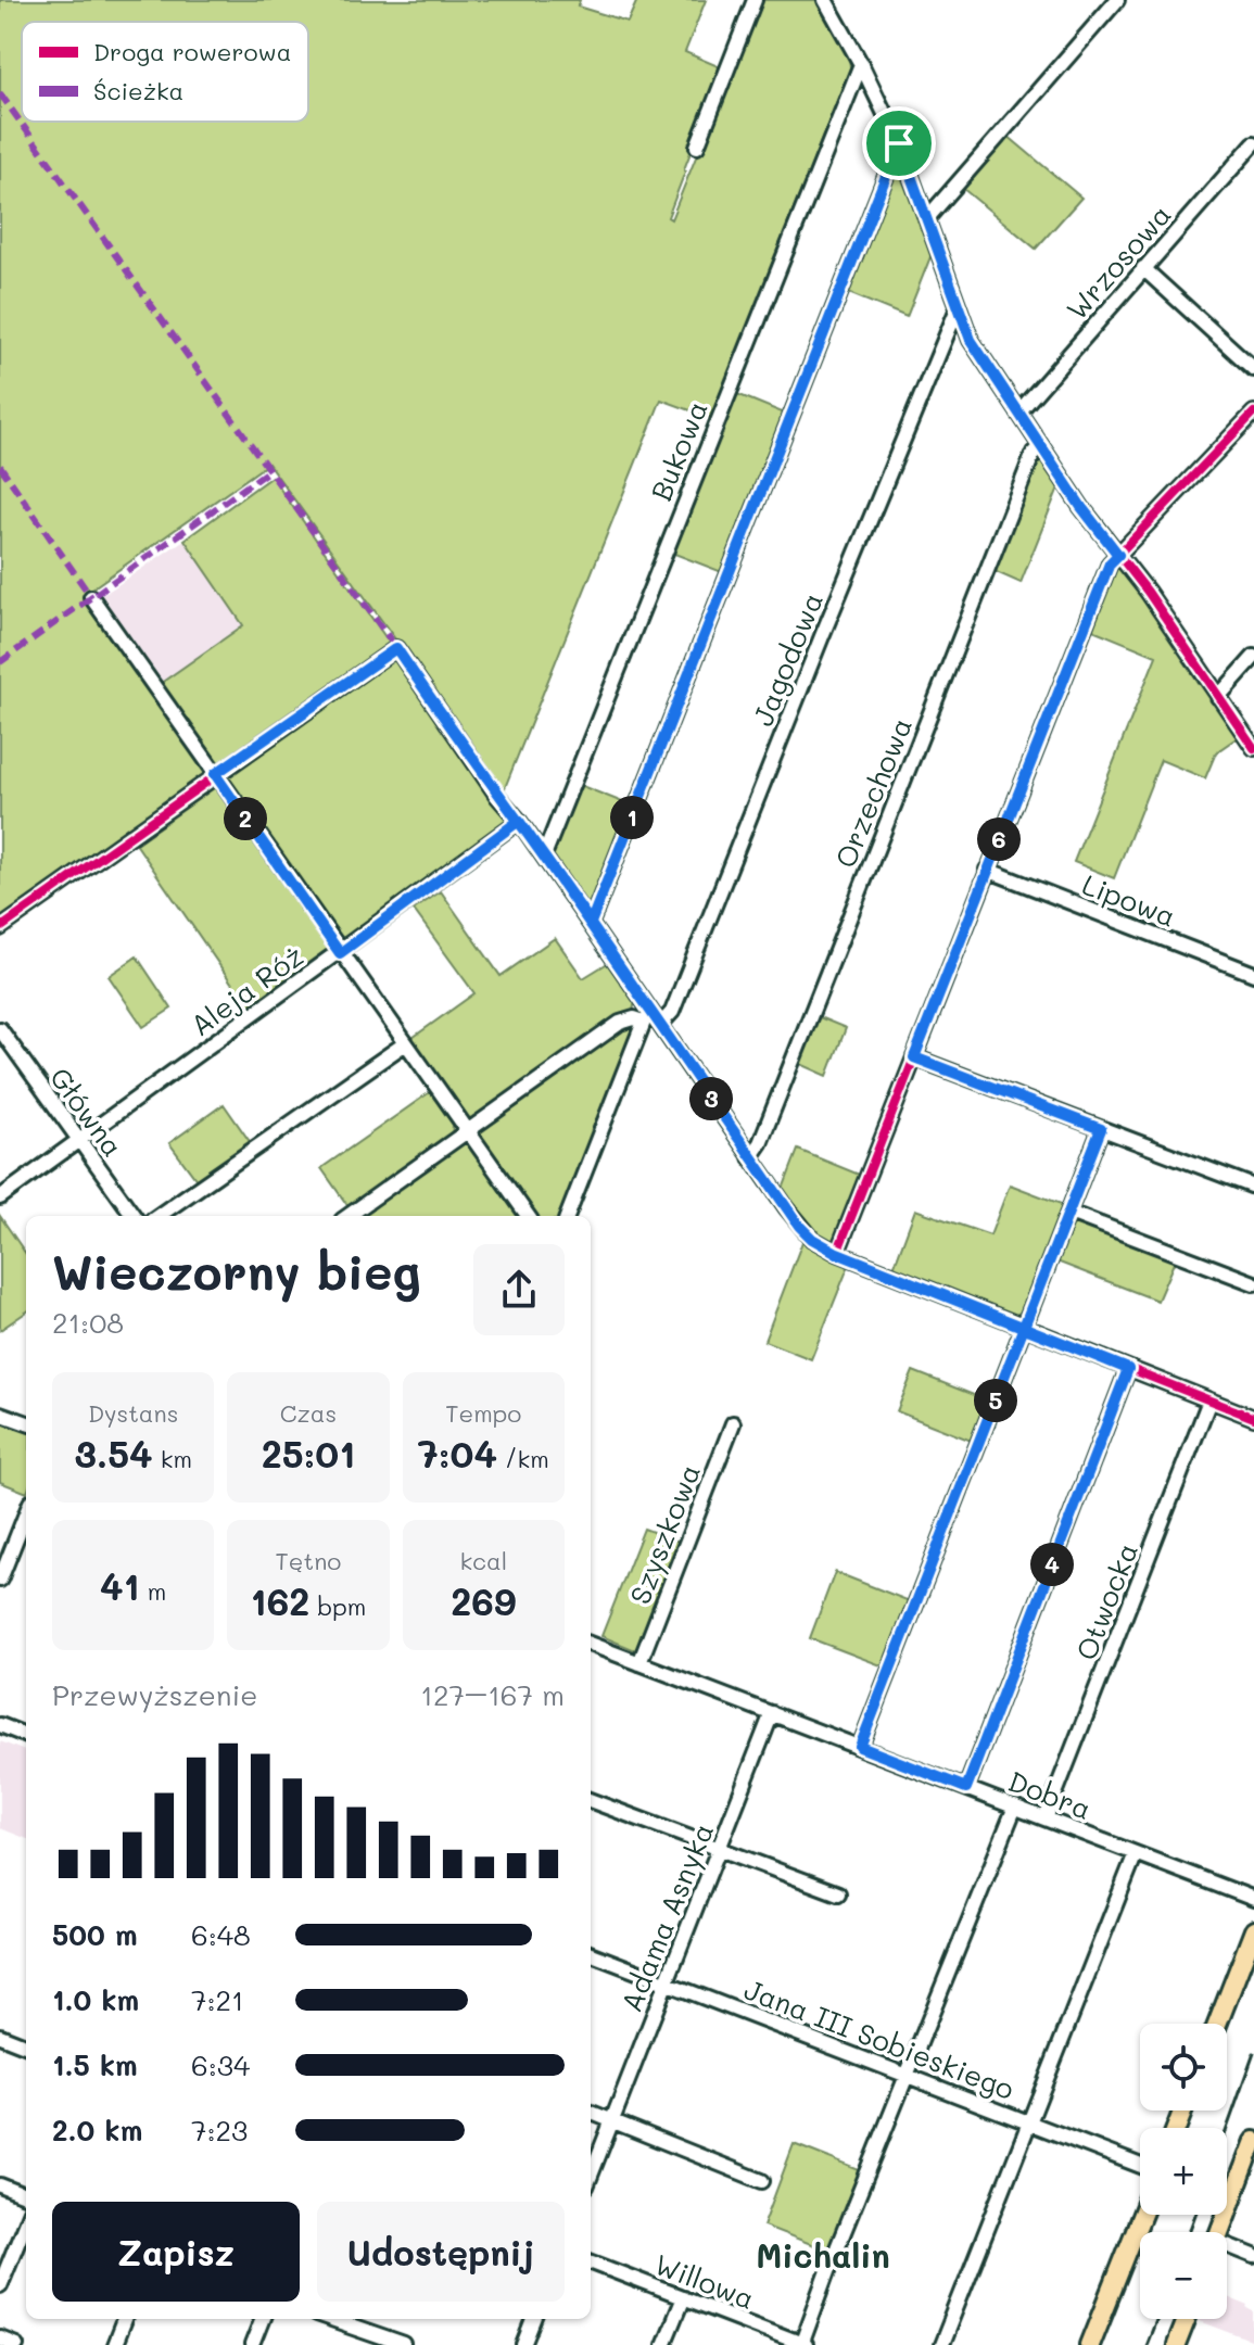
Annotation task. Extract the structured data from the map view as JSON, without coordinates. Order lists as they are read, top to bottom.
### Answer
{
  "streets": {
    "street": [
      "Wrzosowa",
      "Bukowa",
      "Jagodowa",
      "Orzechowa",
      "Lipowa",
      "Aleja Róż",
      "Główna",
      "Szyszkowa",
      "Otwocka",
      "Dobra",
      "Adama Asnyka",
      "Jana III Sobieskiego",
      "Willowa"
    ]
  },
  "crossings": [
    ["Aleja Róż", "Główna"],
    ["Szyszkowa", "Dobra"],
    ["Otwocka", "Dobra"],
    ["Dobra", "Adama Asnyka"],
    ["Adama Asnyka", "Jana III Sobieskiego"]
  ],
  "districts": ["Michalin"],
  "legend": ["Droga rowerowa", "Ścieżka"],
  "page": {
    "pins": [
      "1",
      "2",
      "6",
      "3",
      "5",
      "4"
    ],
    "heading": ["Wieczorny bieg", "21:08"],
    "stats": [
      ["Dystans", "3.54 km"],
      ["Czas", "25:01"],
      ["Tempo", "7:04 /km"],
      ["41 m"],
      ["Tętno", "162 bpm"],
      ["kcal", "269"]
    ],
    "chart": ["Przewyższenie", "127–167 m"],
    "list": [
      {
        "name": "500 m",
        "note": "6:48"
      },
      {
        "name": "1.0 km",
        "note": "7:21"
      },
      {
        "name": "1.5 km",
        "note": "6:34"
      },
      {
        "name": "2.0 km",
        "note": "7:23"
      }
    ],
    "map_buttons": ["+", "−"],
    "buttons": ["Zapisz", "Udostępnij"]
  }
}
